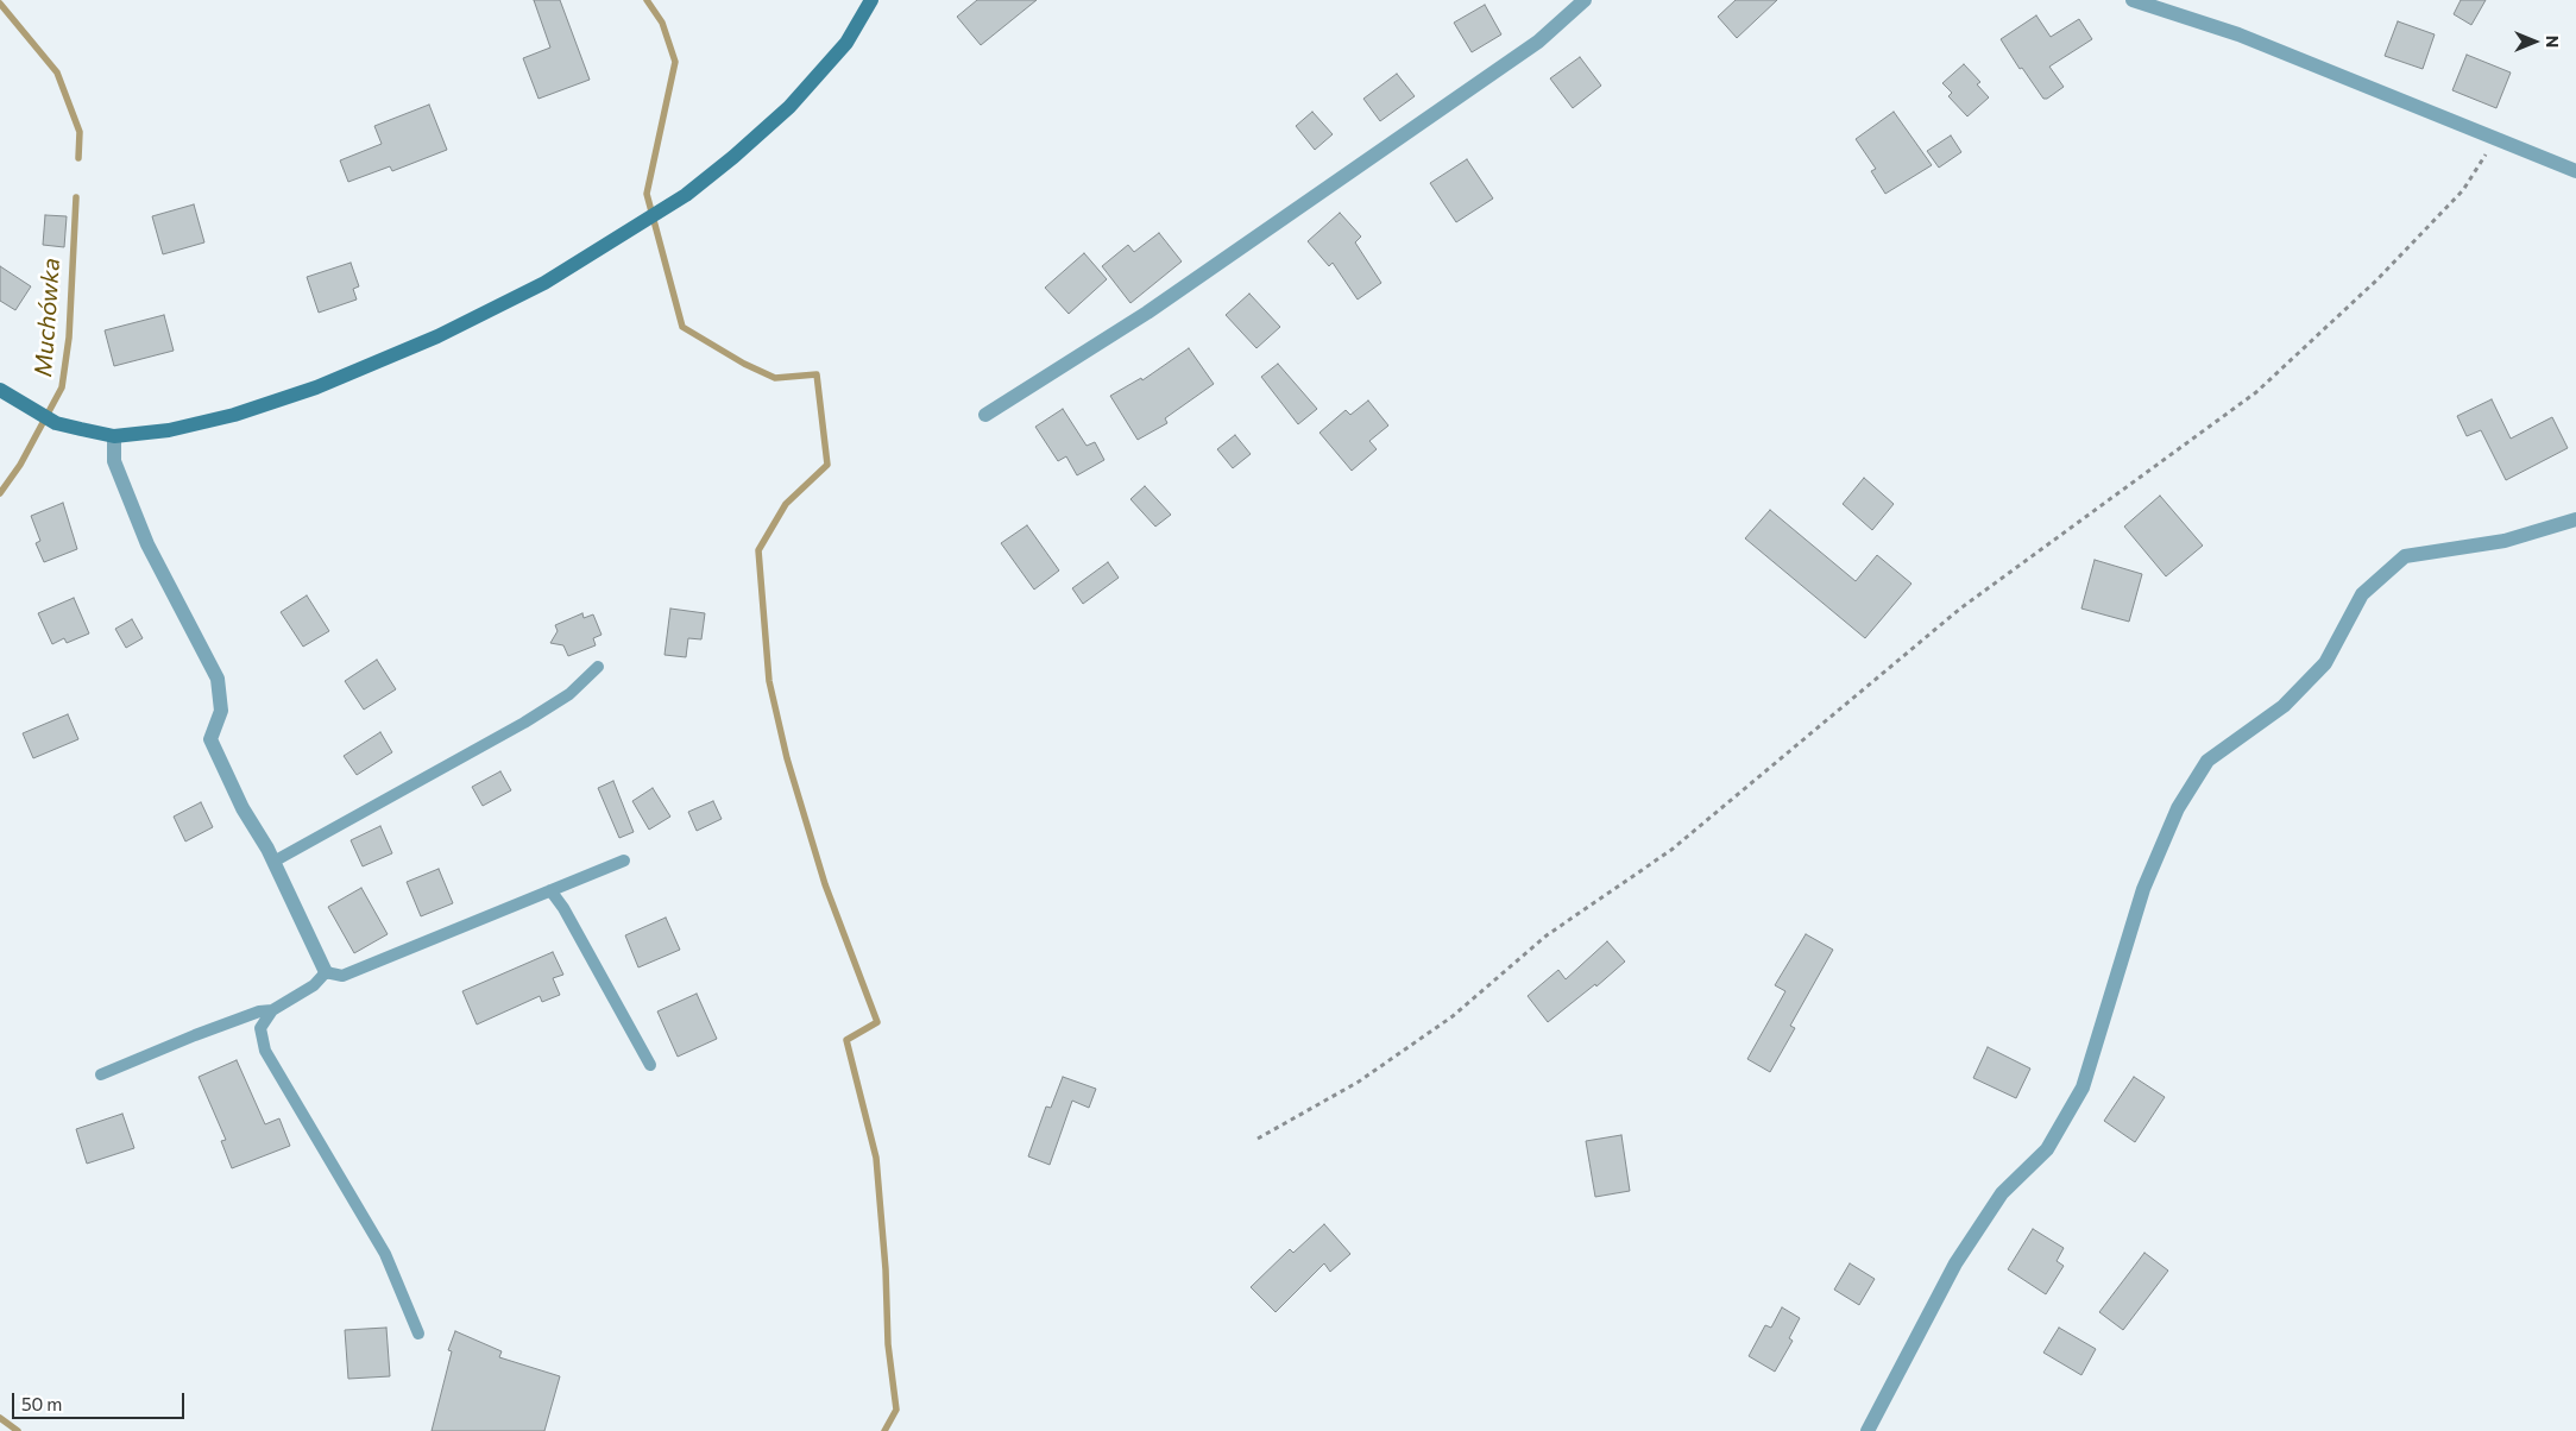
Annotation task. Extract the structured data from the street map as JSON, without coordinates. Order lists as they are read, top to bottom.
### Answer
{
  "water": ["Muchówka"],
  "scale_bar": "50 m",
  "north": "right"
}
